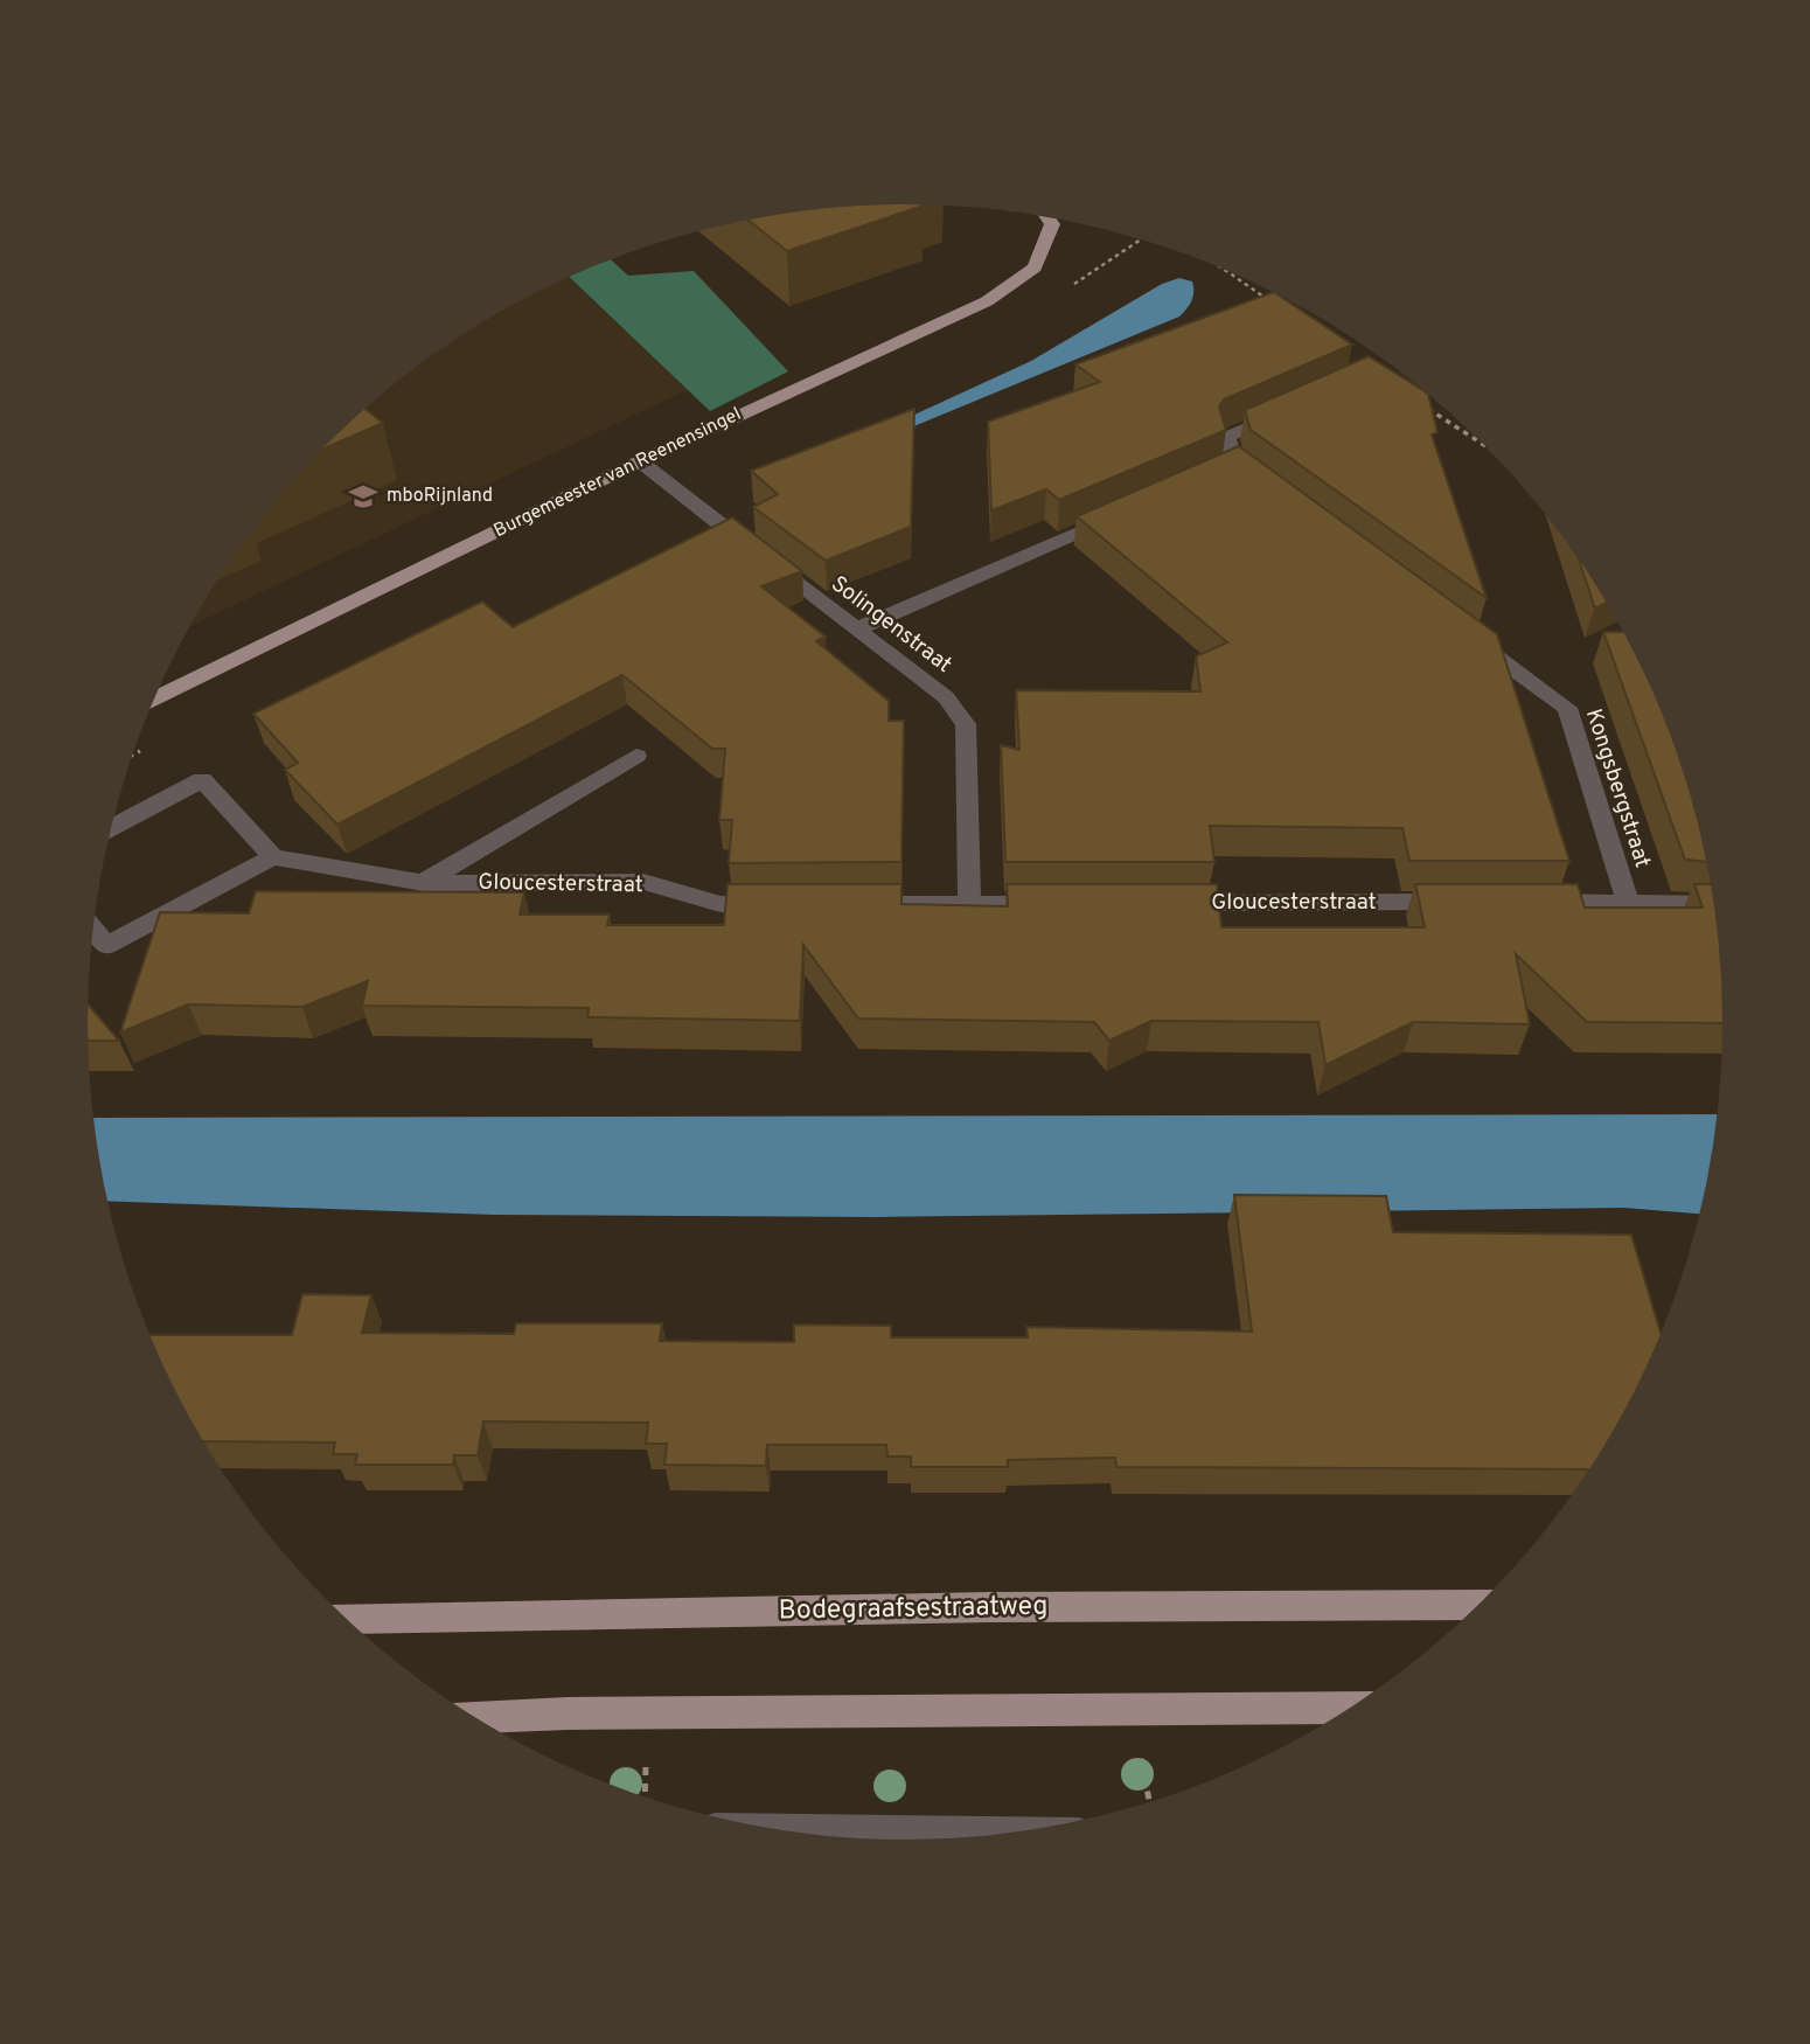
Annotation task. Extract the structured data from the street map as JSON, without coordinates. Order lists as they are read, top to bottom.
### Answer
{
  "streets": {
    "main road": ["Burgemeester van Reenensingel", "Bodegraafsestraatweg"],
    "street": ["Solingenstraat", "Kongsbergstraat", "Gloucesterstraat"]
  },
  "crossings": [
    ["Burgemeester van Reenensingel", "Solingenstraat"]
  ],
  "places": {
    "school or university": ["mboRijnland"]
  }
}
